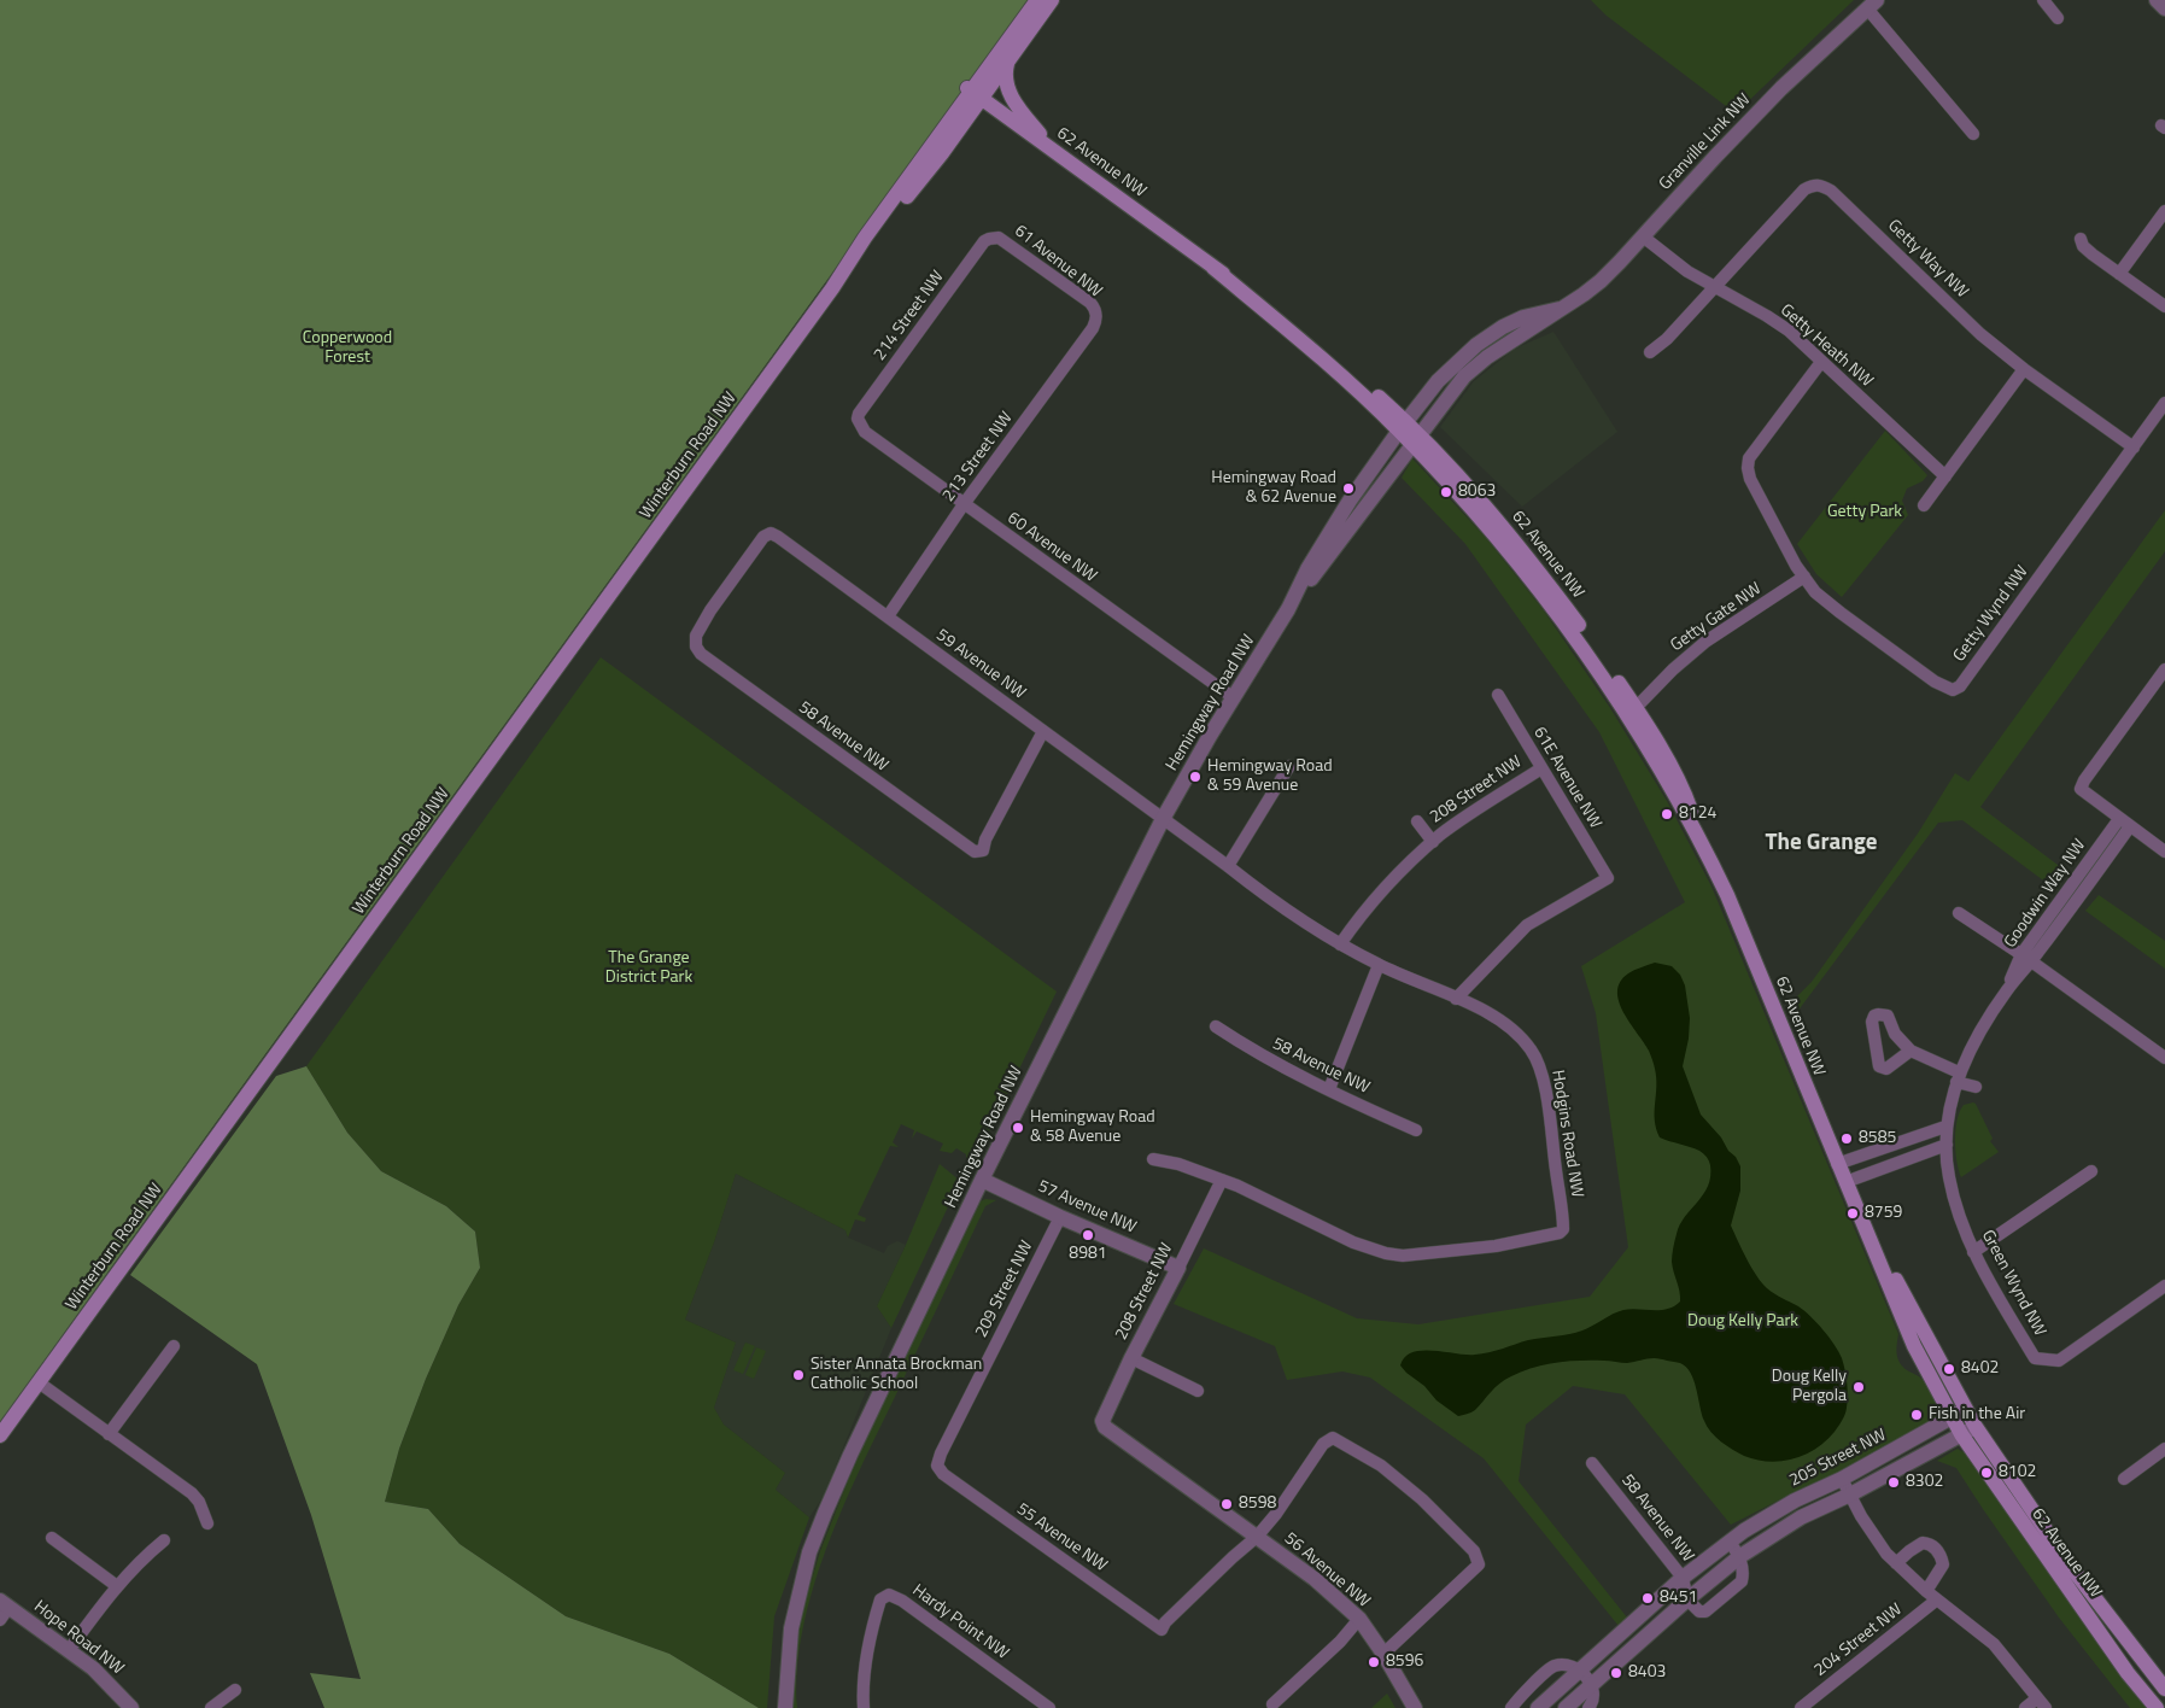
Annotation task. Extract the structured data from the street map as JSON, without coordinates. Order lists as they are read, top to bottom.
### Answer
{
  "streets": {
    "main road": ["62 Avenue NW", "Winterburn Road NW"],
    "street": [
      "Granville Link NW",
      "Getty Way NW",
      "61 Avenue NW",
      "214 Street NW",
      "Getty Heath NW",
      "213 Street NW",
      "60 Avenue NW",
      "Getty Wynd NW",
      "Getty Gate NW",
      "59 Avenue NW",
      "Hemingway Road NW",
      "58 Avenue NW",
      "61E Avenue NW",
      "208 Street NW",
      "Goodwin Way NW",
      "Hodgins Road NW",
      "57 Avenue NW",
      "Green Wynd NW",
      "209 Street NW",
      "205 Street NW",
      "55 Avenue NW",
      "56 Avenue NW",
      "Hardy Point NW",
      "Hope Road NW",
      "204 Street NW"
    ]
  },
  "crossings": [
    ["Granville Link NW", "62 Avenue NW"],
    ["Granville Link NW", "Getty Heath NW"],
    ["Granville Link NW", "Hemingway Road NW"],
    ["62 Avenue NW", "Winterburn Road NW"],
    ["62 Avenue NW", "Getty Gate NW"],
    ["62 Avenue NW", "Hemingway Road NW"],
    ["62 Avenue NW", "205 Street NW"],
    ["Getty Way NW", "Getty Heath NW"],
    ["Getty Way NW", "Getty Wynd NW"],
    ["61 Avenue NW", "214 Street NW"],
    ["61 Avenue NW", "213 Street NW"],
    ["214 Street NW", "60 Avenue NW"],
    ["213 Street NW", "60 Avenue NW"],
    ["213 Street NW", "59 Avenue NW"],
    ["60 Avenue NW", "Hemingway Road NW"],
    ["Getty Wynd NW", "Getty Gate NW"],
    ["59 Avenue NW", "Hemingway Road NW"],
    ["59 Avenue NW", "58 Avenue NW"],
    ["59 Avenue NW", "Hodgins Road NW"],
    ["Hemingway Road NW", "Hodgins Road NW"],
    ["Hemingway Road NW", "57 Avenue NW"],
    ["58 Avenue NW", "205 Street NW"],
    ["61E Avenue NW", "208 Street NW"],
    ["61E Avenue NW", "Hodgins Road NW"],
    ["208 Street NW", "Hodgins Road NW"],
    ["208 Street NW", "57 Avenue NW"],
    ["208 Street NW", "56 Avenue NW"],
    ["Goodwin Way NW", "Green Wynd NW"],
    ["57 Avenue NW", "209 Street NW"],
    ["209 Street NW", "55 Avenue NW"],
    ["55 Avenue NW", "56 Avenue NW"]
  ],
  "districts": ["The Grange"],
  "parks": [
    "Copperwood Forest",
    "Getty Park",
    "The Grange District Park",
    "Doug Kelly Park"
  ],
  "places": [
    "Hemingway Road & 62 Avenue",
    "8063",
    "Hemingway Road & 59 Avenue",
    "8124",
    "Hemingway Road & 58 Avenue",
    "8585",
    "8759",
    "8981",
    "8402",
    "Sister Annata Brockman Catholic School",
    "Doug Kelly Pergola",
    "Fish in the Air",
    "8102",
    "8302",
    "8598",
    "8451",
    "8596",
    "8403"
  ]
}
